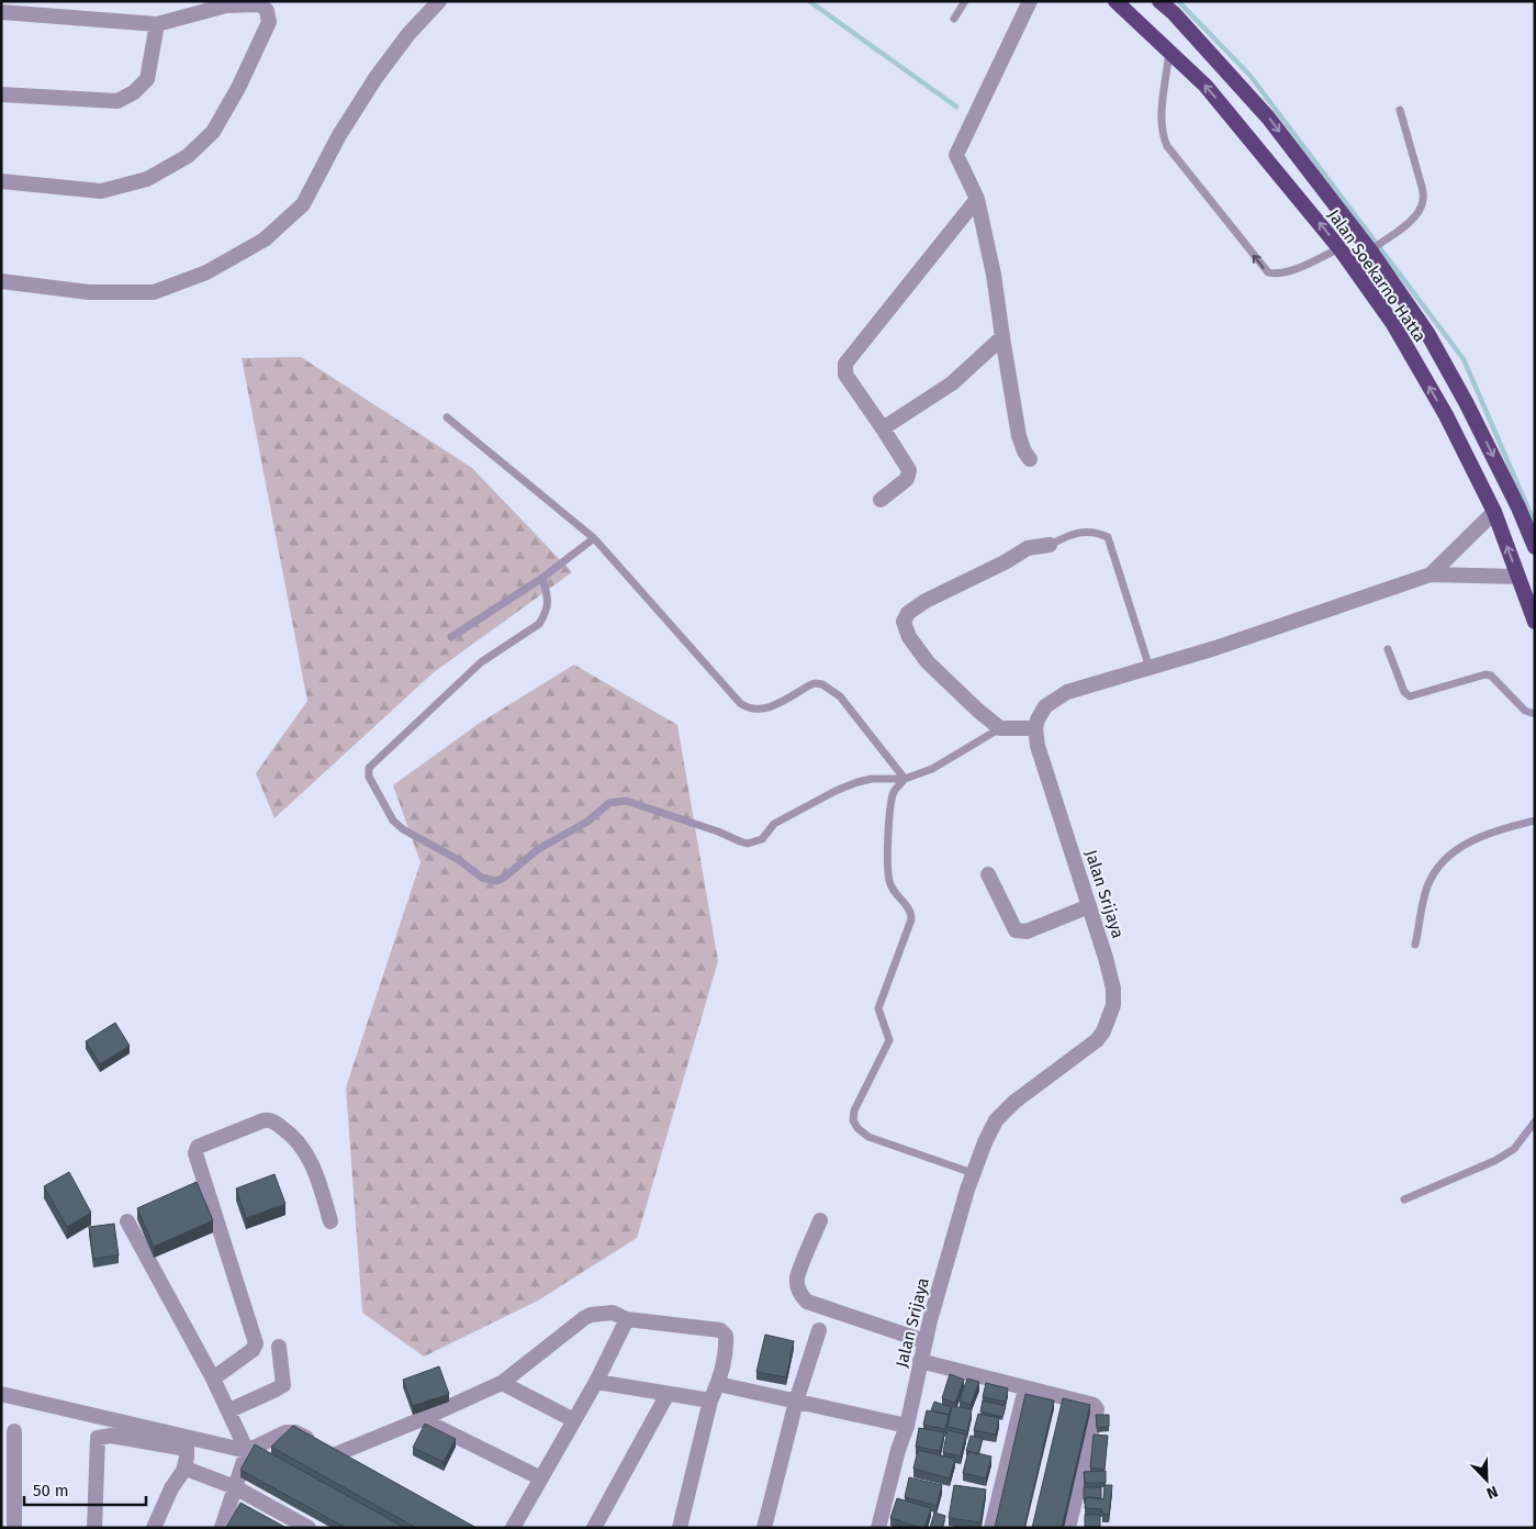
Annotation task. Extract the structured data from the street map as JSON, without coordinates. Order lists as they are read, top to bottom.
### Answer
{
  "streets": {
    "highway": ["Jalan Soekarno Hatta"],
    "street": ["Jalan Srijaya"]
  },
  "scale_bar": "50 m",
  "north": "bottom right"
}
